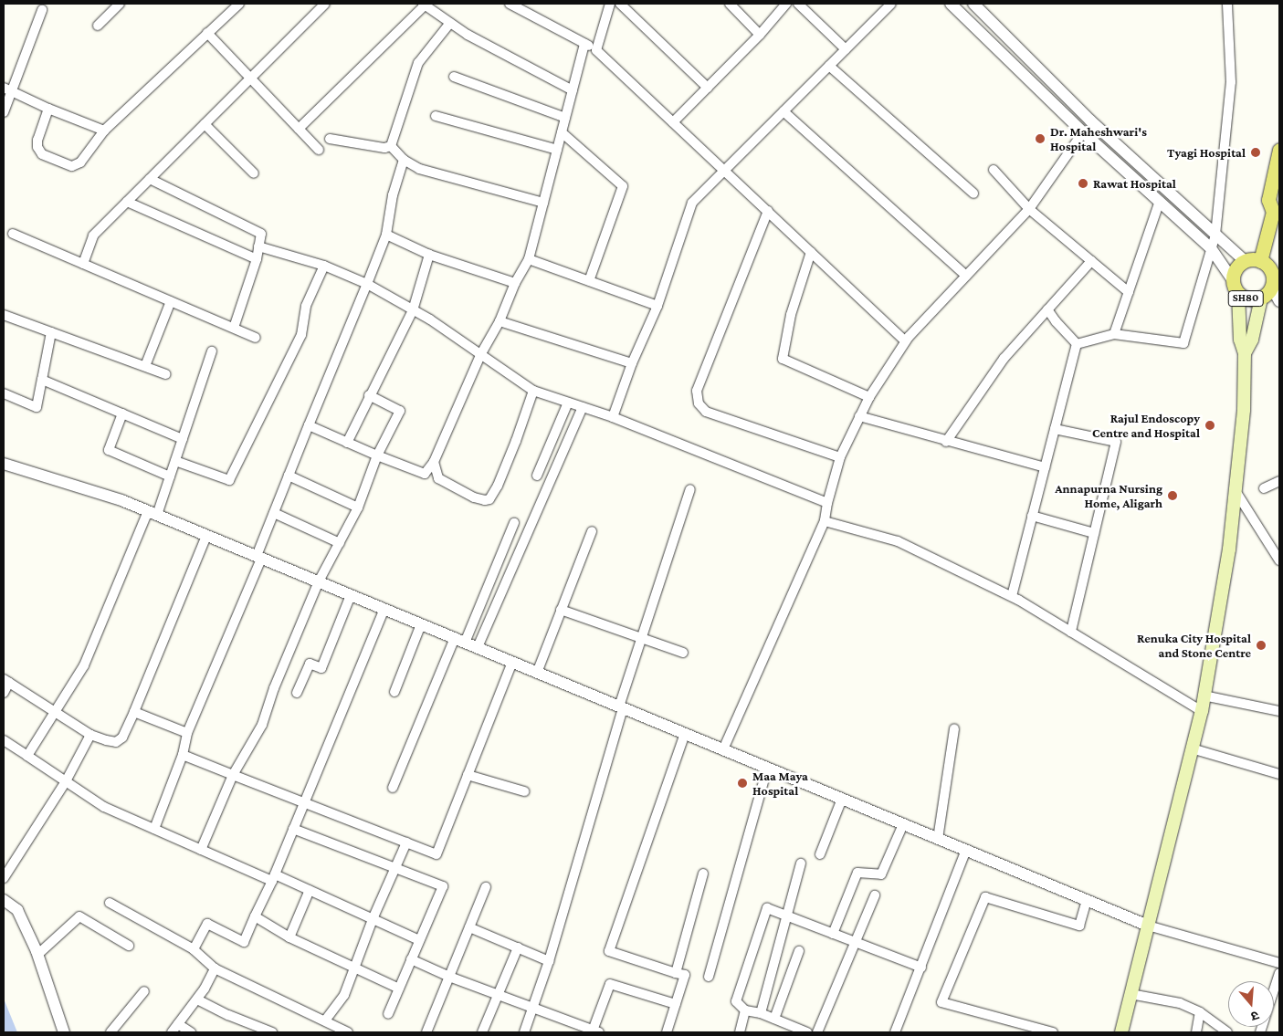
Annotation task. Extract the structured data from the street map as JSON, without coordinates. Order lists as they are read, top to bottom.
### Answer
{
  "streets": {
    "main road": ["SH80"]
  },
  "places": [
    "Dr. Maheshwari's Hospital",
    "Tyagi Hospital",
    "Rawat Hospital",
    "Rajul Endoscopy Centre and Hospital",
    "Annapurna Nursing Home, Aligarh",
    "Renuka City Hospital and Stone Centre",
    "Maa Maya Hospital"
  ],
  "north": "bottom"
}
